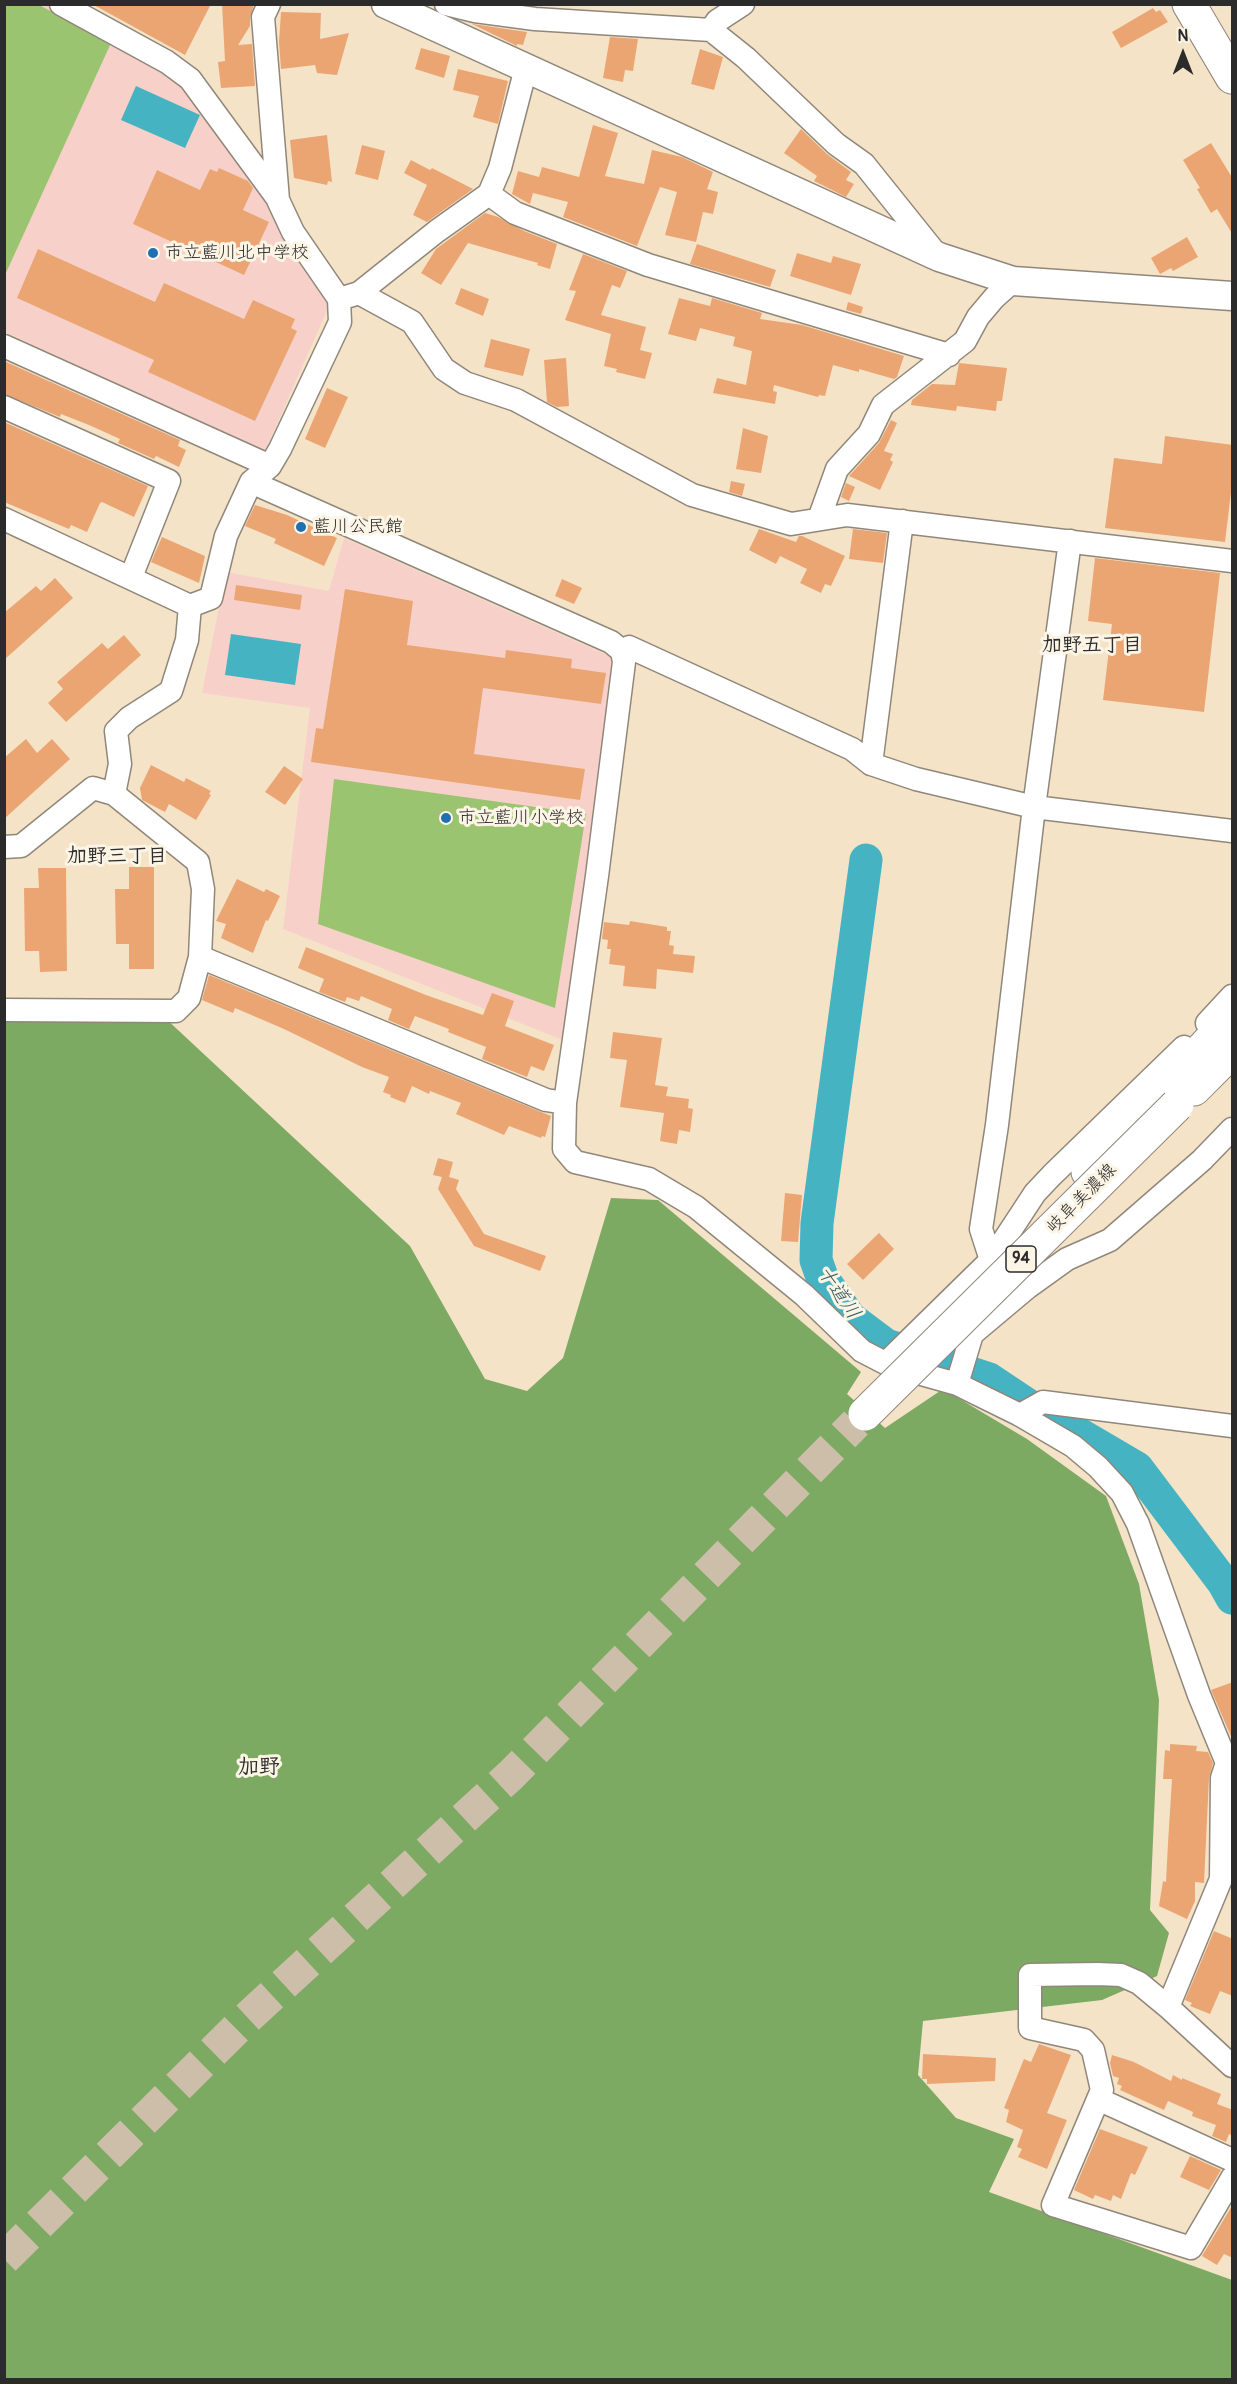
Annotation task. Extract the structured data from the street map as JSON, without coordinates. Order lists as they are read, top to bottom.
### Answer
{
  "streets": {
    "main road": ["岐阜美濃線", "94"]
  },
  "crossings": [
    ["岐阜美濃線", "94"]
  ],
  "districts": ["加野五丁目", "加野三丁目", "加野"],
  "water": ["十道川"],
  "places": ["市立藍川北中学校", "藍川公民館", "市立藍川小学校"],
  "north": "top"
}
